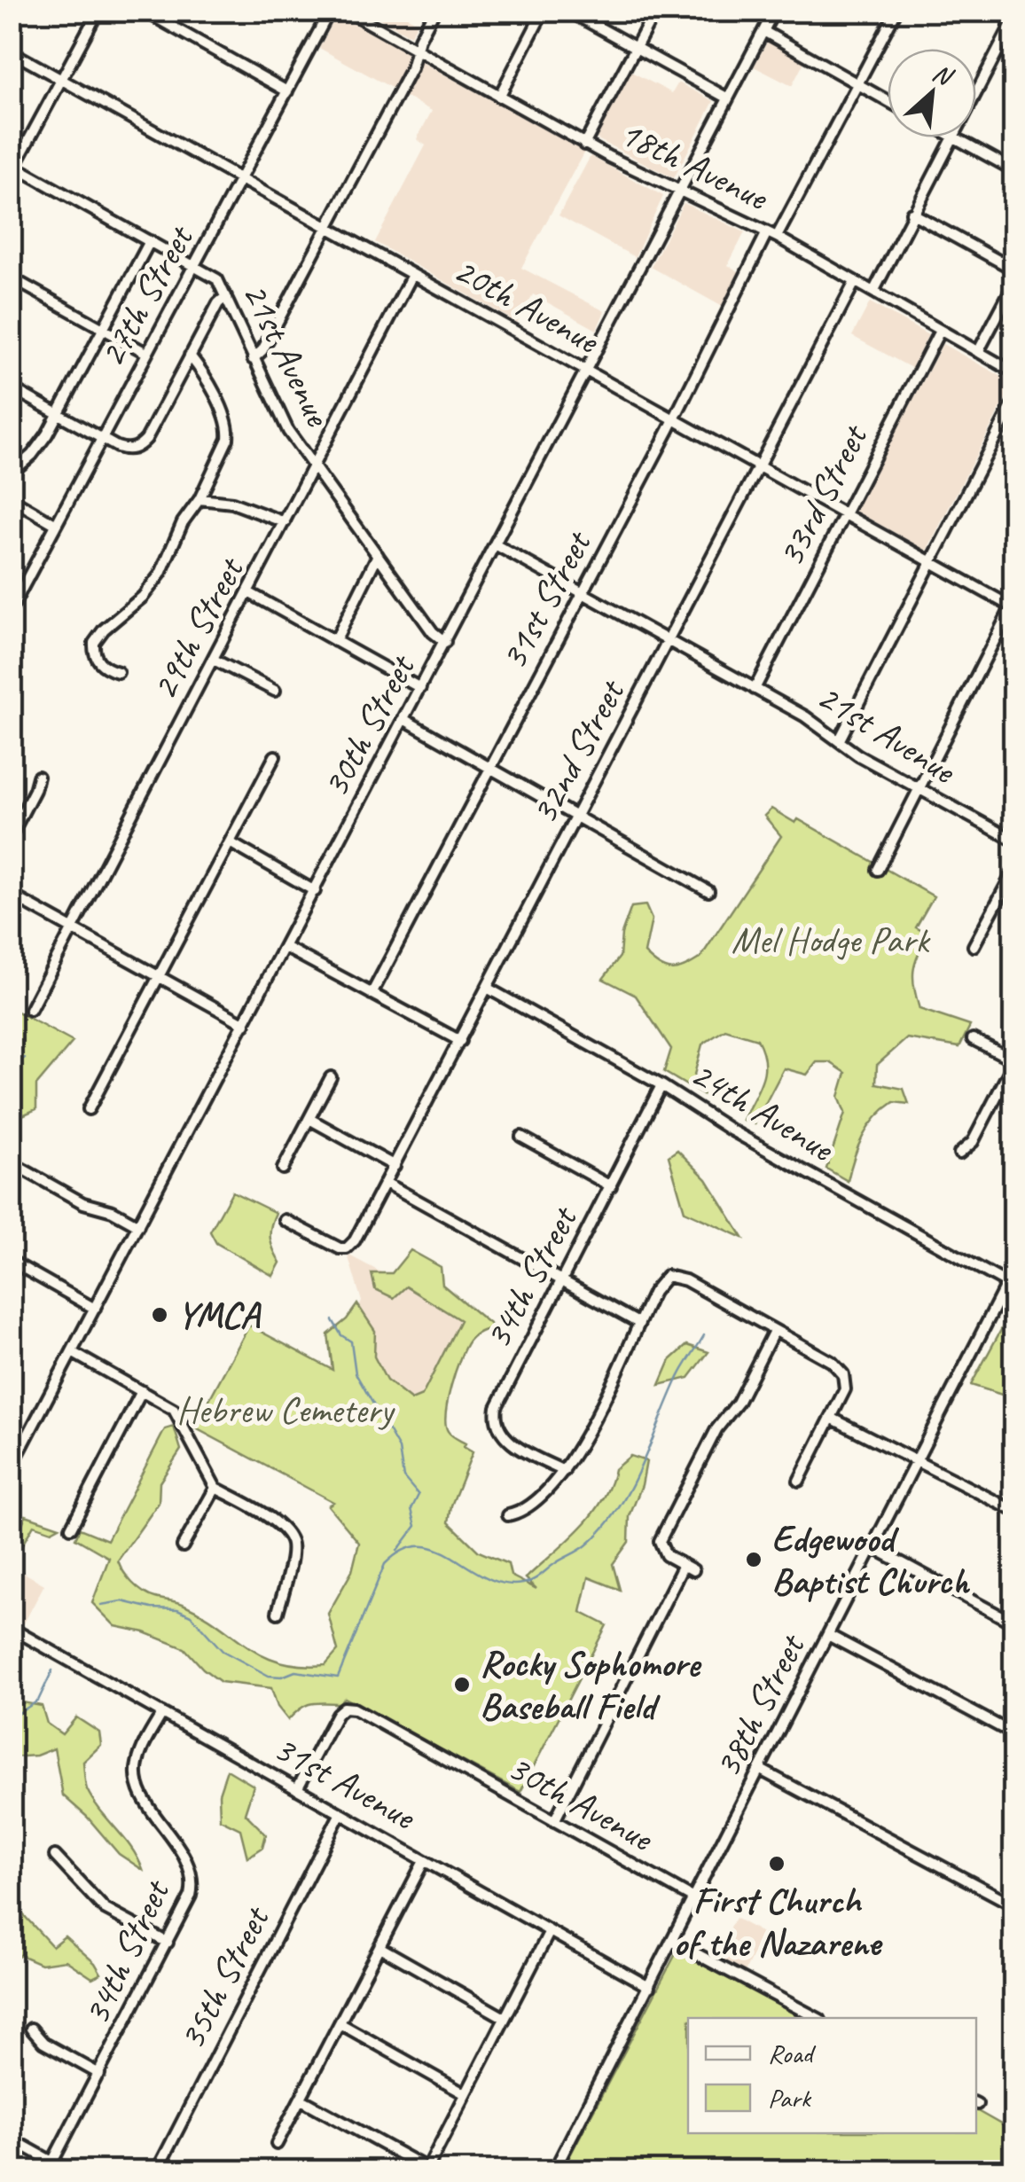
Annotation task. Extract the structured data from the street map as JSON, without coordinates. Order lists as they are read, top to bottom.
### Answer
{
  "streets": {
    "street": [
      "18th Avenue",
      "27th Street",
      "20th Avenue",
      "21st Avenue",
      "33rd Street",
      "31st Street",
      "29th Street",
      "30th Street",
      "32nd Street",
      "24th Avenue",
      "34th Street",
      "38th Street",
      "31st Avenue",
      "30th Avenue",
      "35th Street"
    ]
  },
  "crossings": [
    ["18th Avenue", "33rd Street"],
    ["18th Avenue", "31st Street"],
    ["18th Avenue", "30th Street"],
    ["18th Avenue", "32nd Street"],
    ["27th Street", "20th Avenue"],
    ["27th Street", "21st Avenue"],
    ["20th Avenue", "33rd Street"],
    ["20th Avenue", "31st Street"],
    ["20th Avenue", "29th Street"],
    ["20th Avenue", "30th Street"],
    ["20th Avenue", "32nd Street"],
    ["21st Avenue", "33rd Street"],
    ["21st Avenue", "31st Street"],
    ["21st Avenue", "29th Street"],
    ["21st Avenue", "30th Street"],
    ["21st Avenue", "32nd Street"],
    ["32nd Street", "24th Avenue"],
    ["24th Avenue", "34th Street"],
    ["24th Avenue", "38th Street"],
    ["34th Street", "31st Avenue"],
    ["38th Street", "31st Avenue"],
    ["38th Street", "30th Avenue"],
    ["31st Avenue", "30th Avenue"],
    ["31st Avenue", "35th Street"]
  ],
  "parks": ["Mel Hodge Park", "Hebrew Cemetery"],
  "places": [
    "YMCA",
    "Edgewood Baptist Church",
    "Rocky Sophomore Baseball Field",
    "First Church of the Nazarene"
  ],
  "legend": ["Road", "Park"],
  "north": "top right"
}
